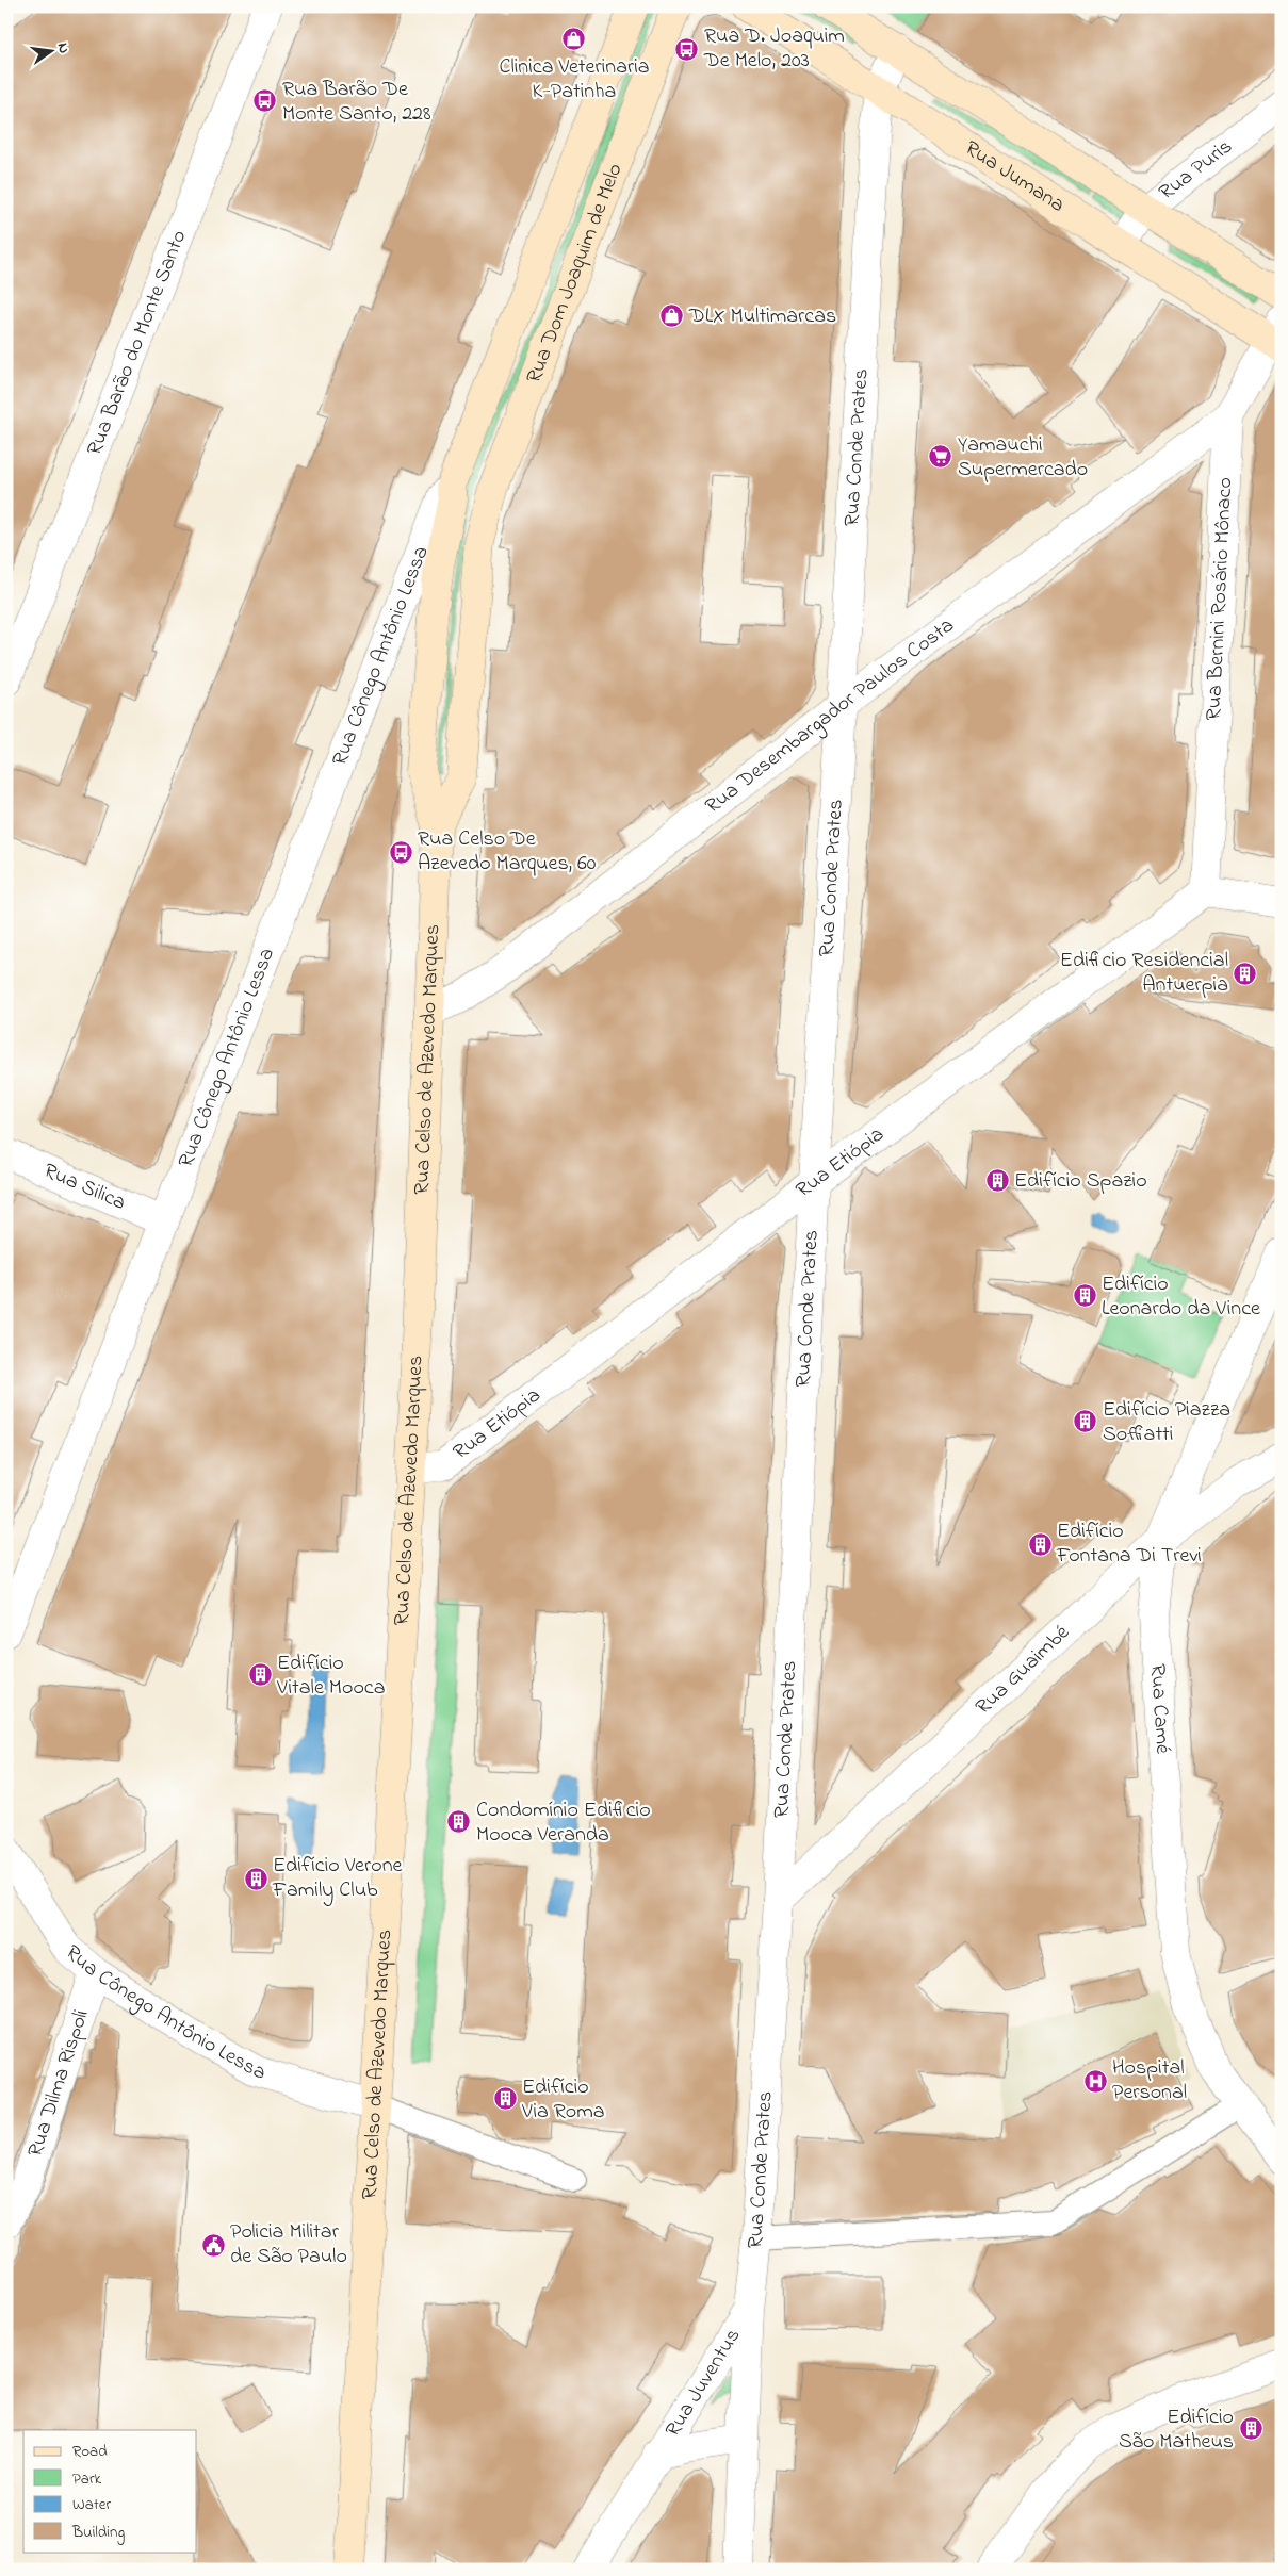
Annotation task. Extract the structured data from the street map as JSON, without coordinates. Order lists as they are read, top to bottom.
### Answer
{
  "streets": {
    "main road": ["Rua Jumana", "Rua Dom Joaquim de Melo", "Rua Celso de Azevedo Marques"],
    "street": [
      "Rua Puris",
      "Rua Barão do Monte Santo",
      "Rua Conde Prates",
      "Rua Bernini Rosário Mônaco",
      "Rua Cônego Antônio Lessa",
      "Rua Desembargador Paulos Costa",
      "Rua Etiópia",
      "Rua Silica",
      "Rua Guaimbé",
      "Rua Camé",
      "Rua Dilma Rispoli",
      "Rua Juventus"
    ]
  },
  "crossings": [
    ["Rua Puris", "Rua Jumana"],
    ["Rua Jumana", "Rua Conde Prates"],
    ["Rua Jumana", "Rua Bernini Rosário Mônaco"],
    ["Rua Dom Joaquim de Melo", "Rua Cônego Antônio Lessa"],
    ["Rua Dom Joaquim de Melo", "Rua Celso de Azevedo Marques"],
    ["Rua Conde Prates", "Rua Desembargador Paulos Costa"],
    ["Rua Conde Prates", "Rua Etiópia"],
    ["Rua Conde Prates", "Rua Guaimbé"],
    ["Rua Conde Prates", "Rua Juventus"],
    ["Rua Bernini Rosário Mônaco", "Rua Desembargador Paulos Costa"],
    ["Rua Bernini Rosário Mônaco", "Rua Etiópia"],
    ["Rua Cônego Antônio Lessa", "Rua Celso de Azevedo Marques"],
    ["Rua Cônego Antônio Lessa", "Rua Silica"],
    ["Rua Cônego Antônio Lessa", "Rua Dilma Rispoli"],
    ["Rua Desembargador Paulos Costa", "Rua Celso de Azevedo Marques"],
    ["Rua Celso de Azevedo Marques", "Rua Etiópia"],
    ["Rua Guaimbé", "Rua Camé"]
  ],
  "places": {
    "shop": ["Clinica Veterinaria K-Patinha", "DLX Multimarcas"],
    "bus stop": ["Rua D. Joaquim De Melo, 203", "Rua Barão De Monte Santo, 228", "Rua Celso De Azevedo Marques, 60"],
    "supermarket": ["Yamauchi Supermercado"],
    "building": [
      "Edificio Residencial Antuerpia",
      "Edifício Spazio",
      "Edifício Leonardo da Vince",
      "Edifício Piazza Soffiatti",
      "Edifício Fontana Di Trevi",
      "Edifício Vitale Mooca",
      "Condomínio Edificio Mooca Veranda",
      "Edifício Verone Family Club",
      "Edifício Via Roma",
      "Edifício São Matheus"
    ],
    "hospital": ["Hospital Personal"],
    "public building": ["Policia Militar de São Paulo"]
  },
  "legend": [
    "Road",
    "Park",
    "Water",
    "Building"
  ],
  "north": "right"
}
